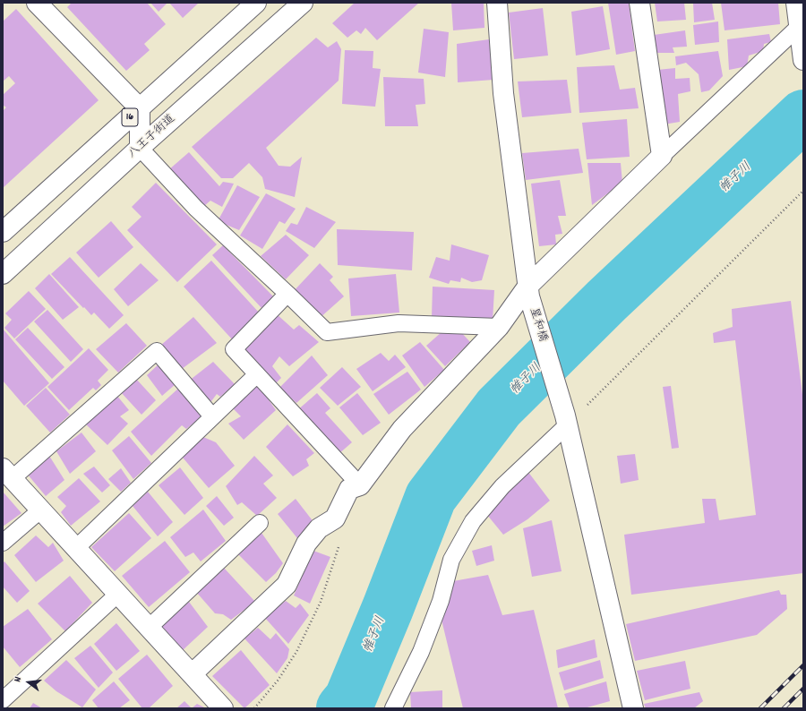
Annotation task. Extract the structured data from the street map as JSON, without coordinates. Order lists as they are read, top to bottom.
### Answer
{
  "streets": {
    "main road": ["16", "八王子街道", "星和橋"]
  },
  "water": ["帷子川"],
  "north": "left"
}
